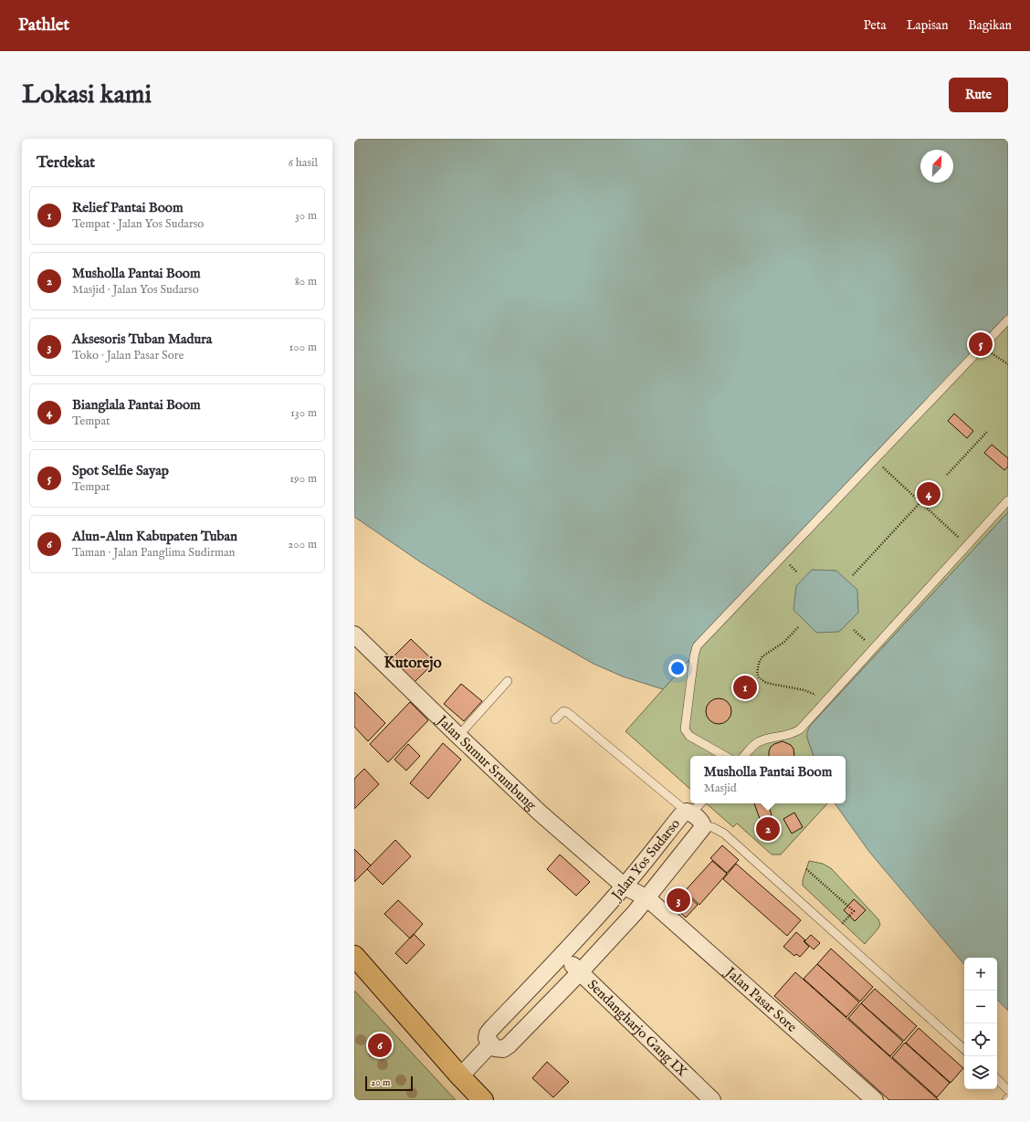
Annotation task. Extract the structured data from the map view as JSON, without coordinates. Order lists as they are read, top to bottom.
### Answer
{
  "streets": {
    "street": [
      "Jalan Sumur Srumbung",
      "Jalan Yos Sudarso",
      "Jalan Pasar Sore",
      "Sendangharjo Gang IX"
    ]
  },
  "crossings": [
    ["Jalan Sumur Srumbung", "Jalan Yos Sudarso"],
    ["Jalan Sumur Srumbung", "Jalan Pasar Sore"],
    ["Jalan Yos Sudarso", "Jalan Pasar Sore"],
    ["Jalan Yos Sudarso", "Sendangharjo Gang IX"]
  ],
  "districts": ["Kutorejo"],
  "scale_bar": "20 m",
  "north": "top right",
  "page": {
    "header": "Pathlet",
    "nav": ["Peta", "Lapisan", "Bagikan"],
    "buttons": "Rute",
    "title": "Lokasi kami",
    "heading": ["Terdekat", "6 hasil"],
    "list": [
      {
        "mark": "1",
        "name": "Relief Pantai Boom",
        "note": "Tempat · Jalan Yos Sudarso",
        "value": "30 m"
      },
      {
        "mark": "2",
        "name": "Musholla Pantai Boom",
        "note": "Masjid · Jalan Yos Sudarso",
        "value": "80 m"
      },
      {
        "mark": "3",
        "name": "Aksesoris Tuban Madura",
        "note": "Toko · Jalan Pasar Sore",
        "value": "100 m"
      },
      {
        "mark": "4",
        "name": "Bianglala Pantai Boom",
        "note": "Tempat",
        "value": "130 m"
      },
      {
        "mark": "5",
        "name": "Spot Selfie Sayap",
        "note": "Tempat",
        "value": "190 m"
      },
      {
        "mark": "6",
        "name": "Alun-Alun Kabupaten Tuban",
        "note": "Taman · Jalan Panglima Sudirman",
        "value": "200 m"
      }
    ],
    "pins": [
      "5",
      "4",
      "1",
      "2",
      "3",
      "6"
    ],
    "popup": ["Musholla Pantai Boom", "Masjid"],
    "map_buttons": ["+", "−"],
    "scale": "20 m"
  }
}
